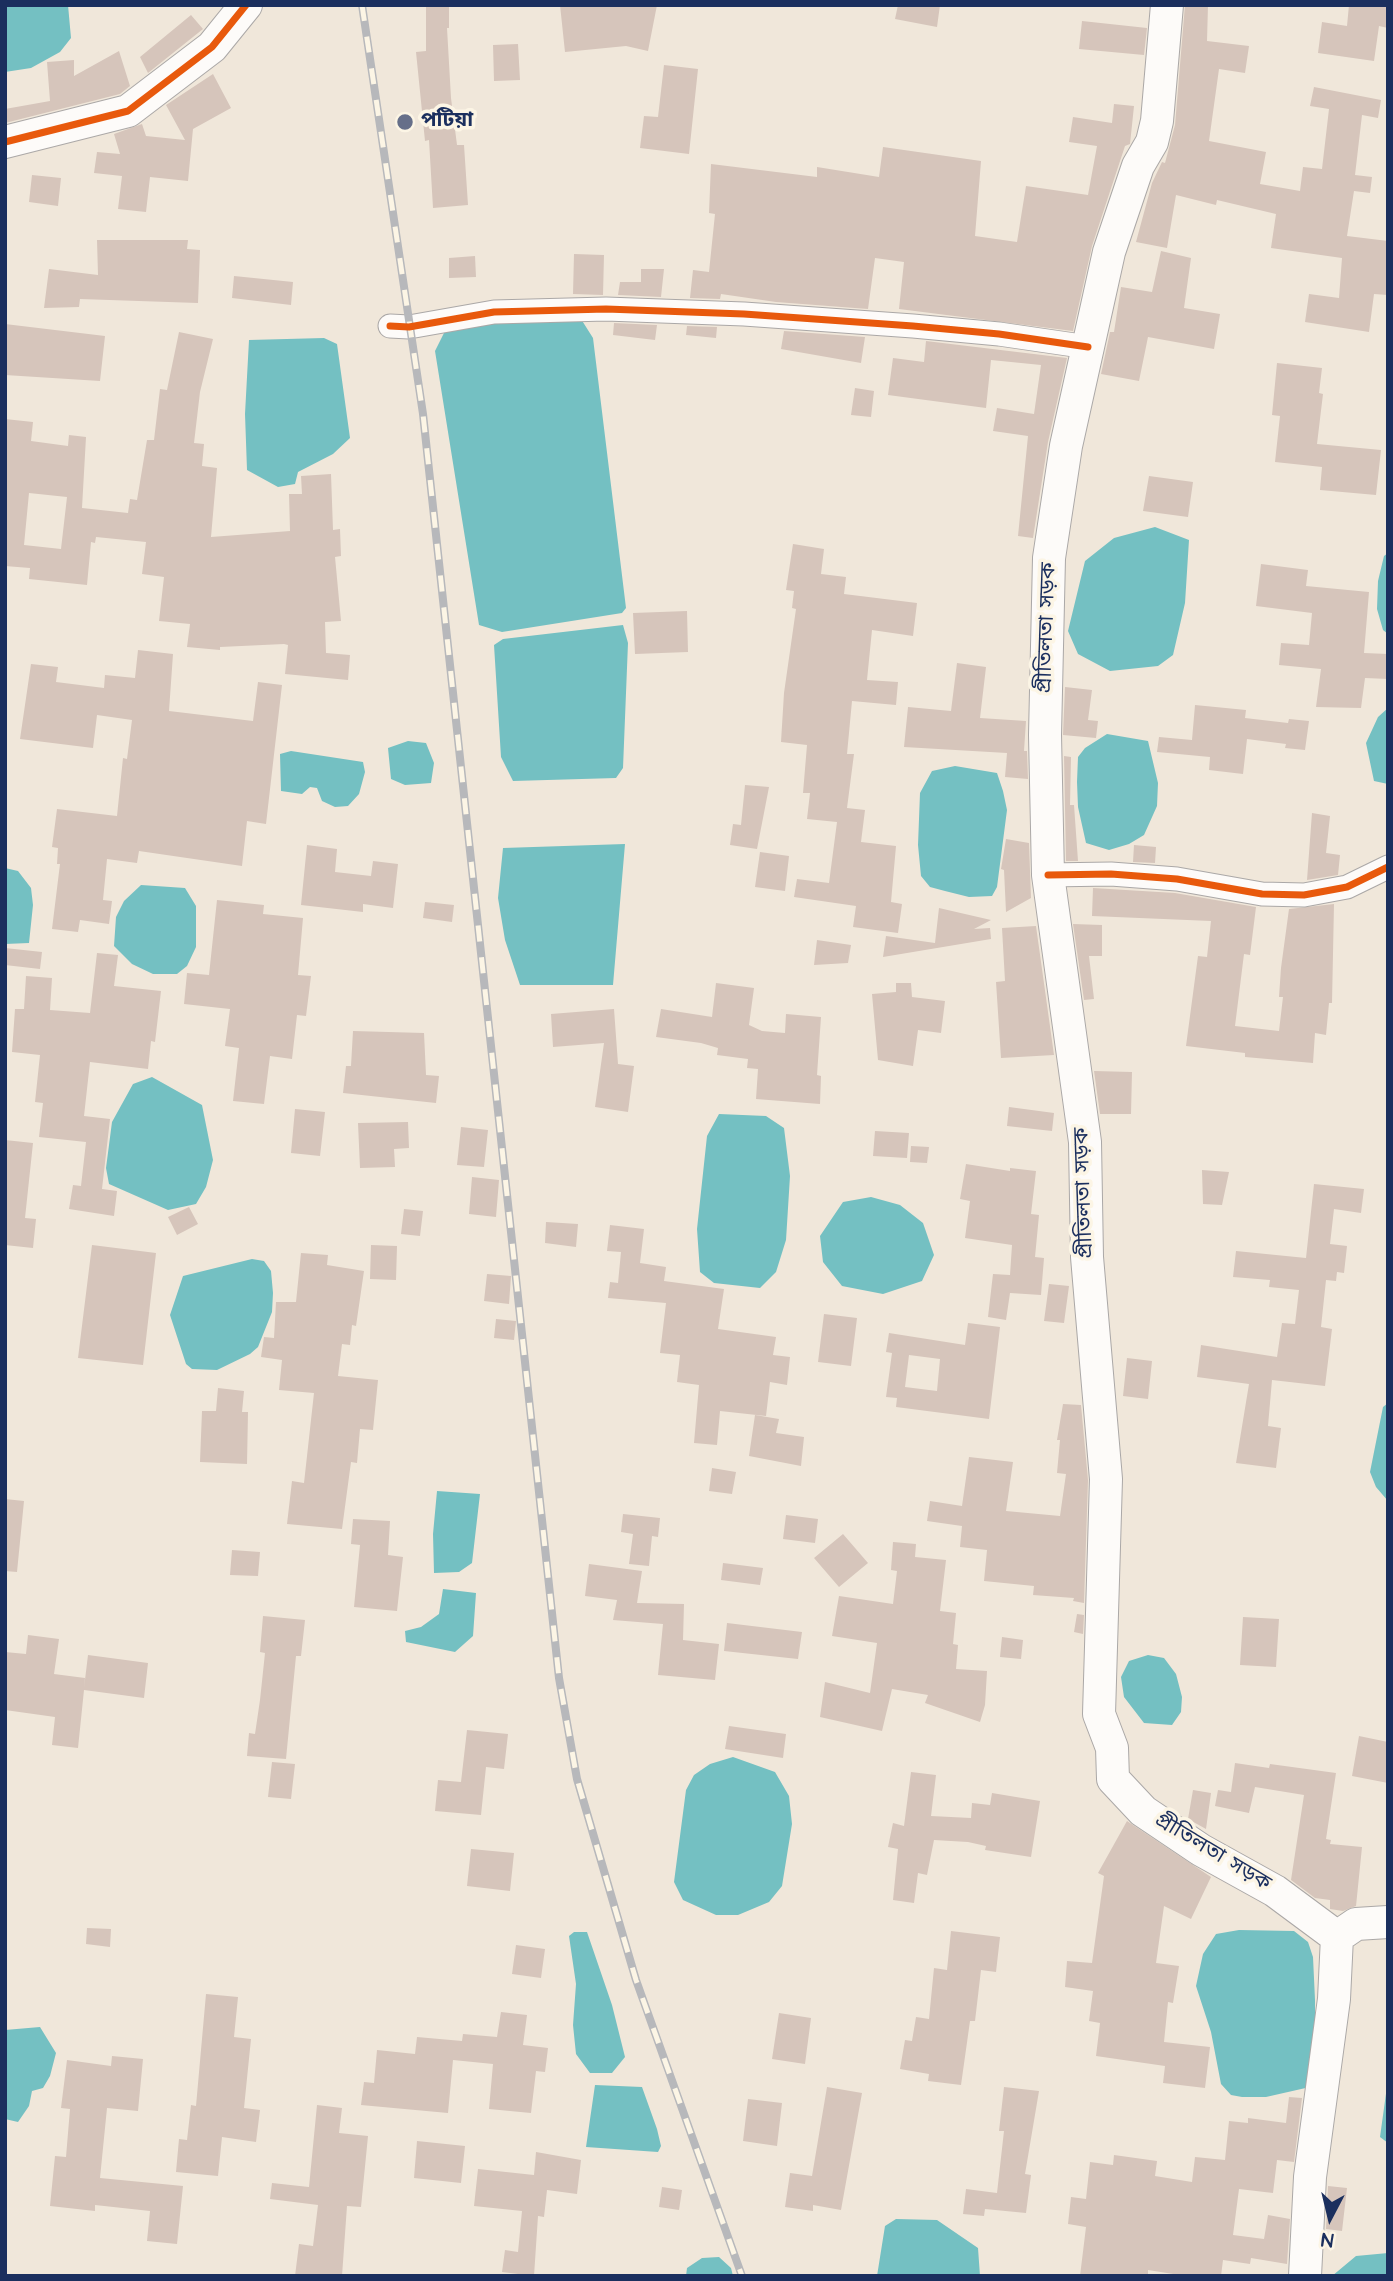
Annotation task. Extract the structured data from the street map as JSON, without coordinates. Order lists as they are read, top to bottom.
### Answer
{
  "streets": {
    "main road": ["প্রীতিলতা সড়ক"]
  },
  "places": ["পটিয়া"],
  "north": "bottom"
}
